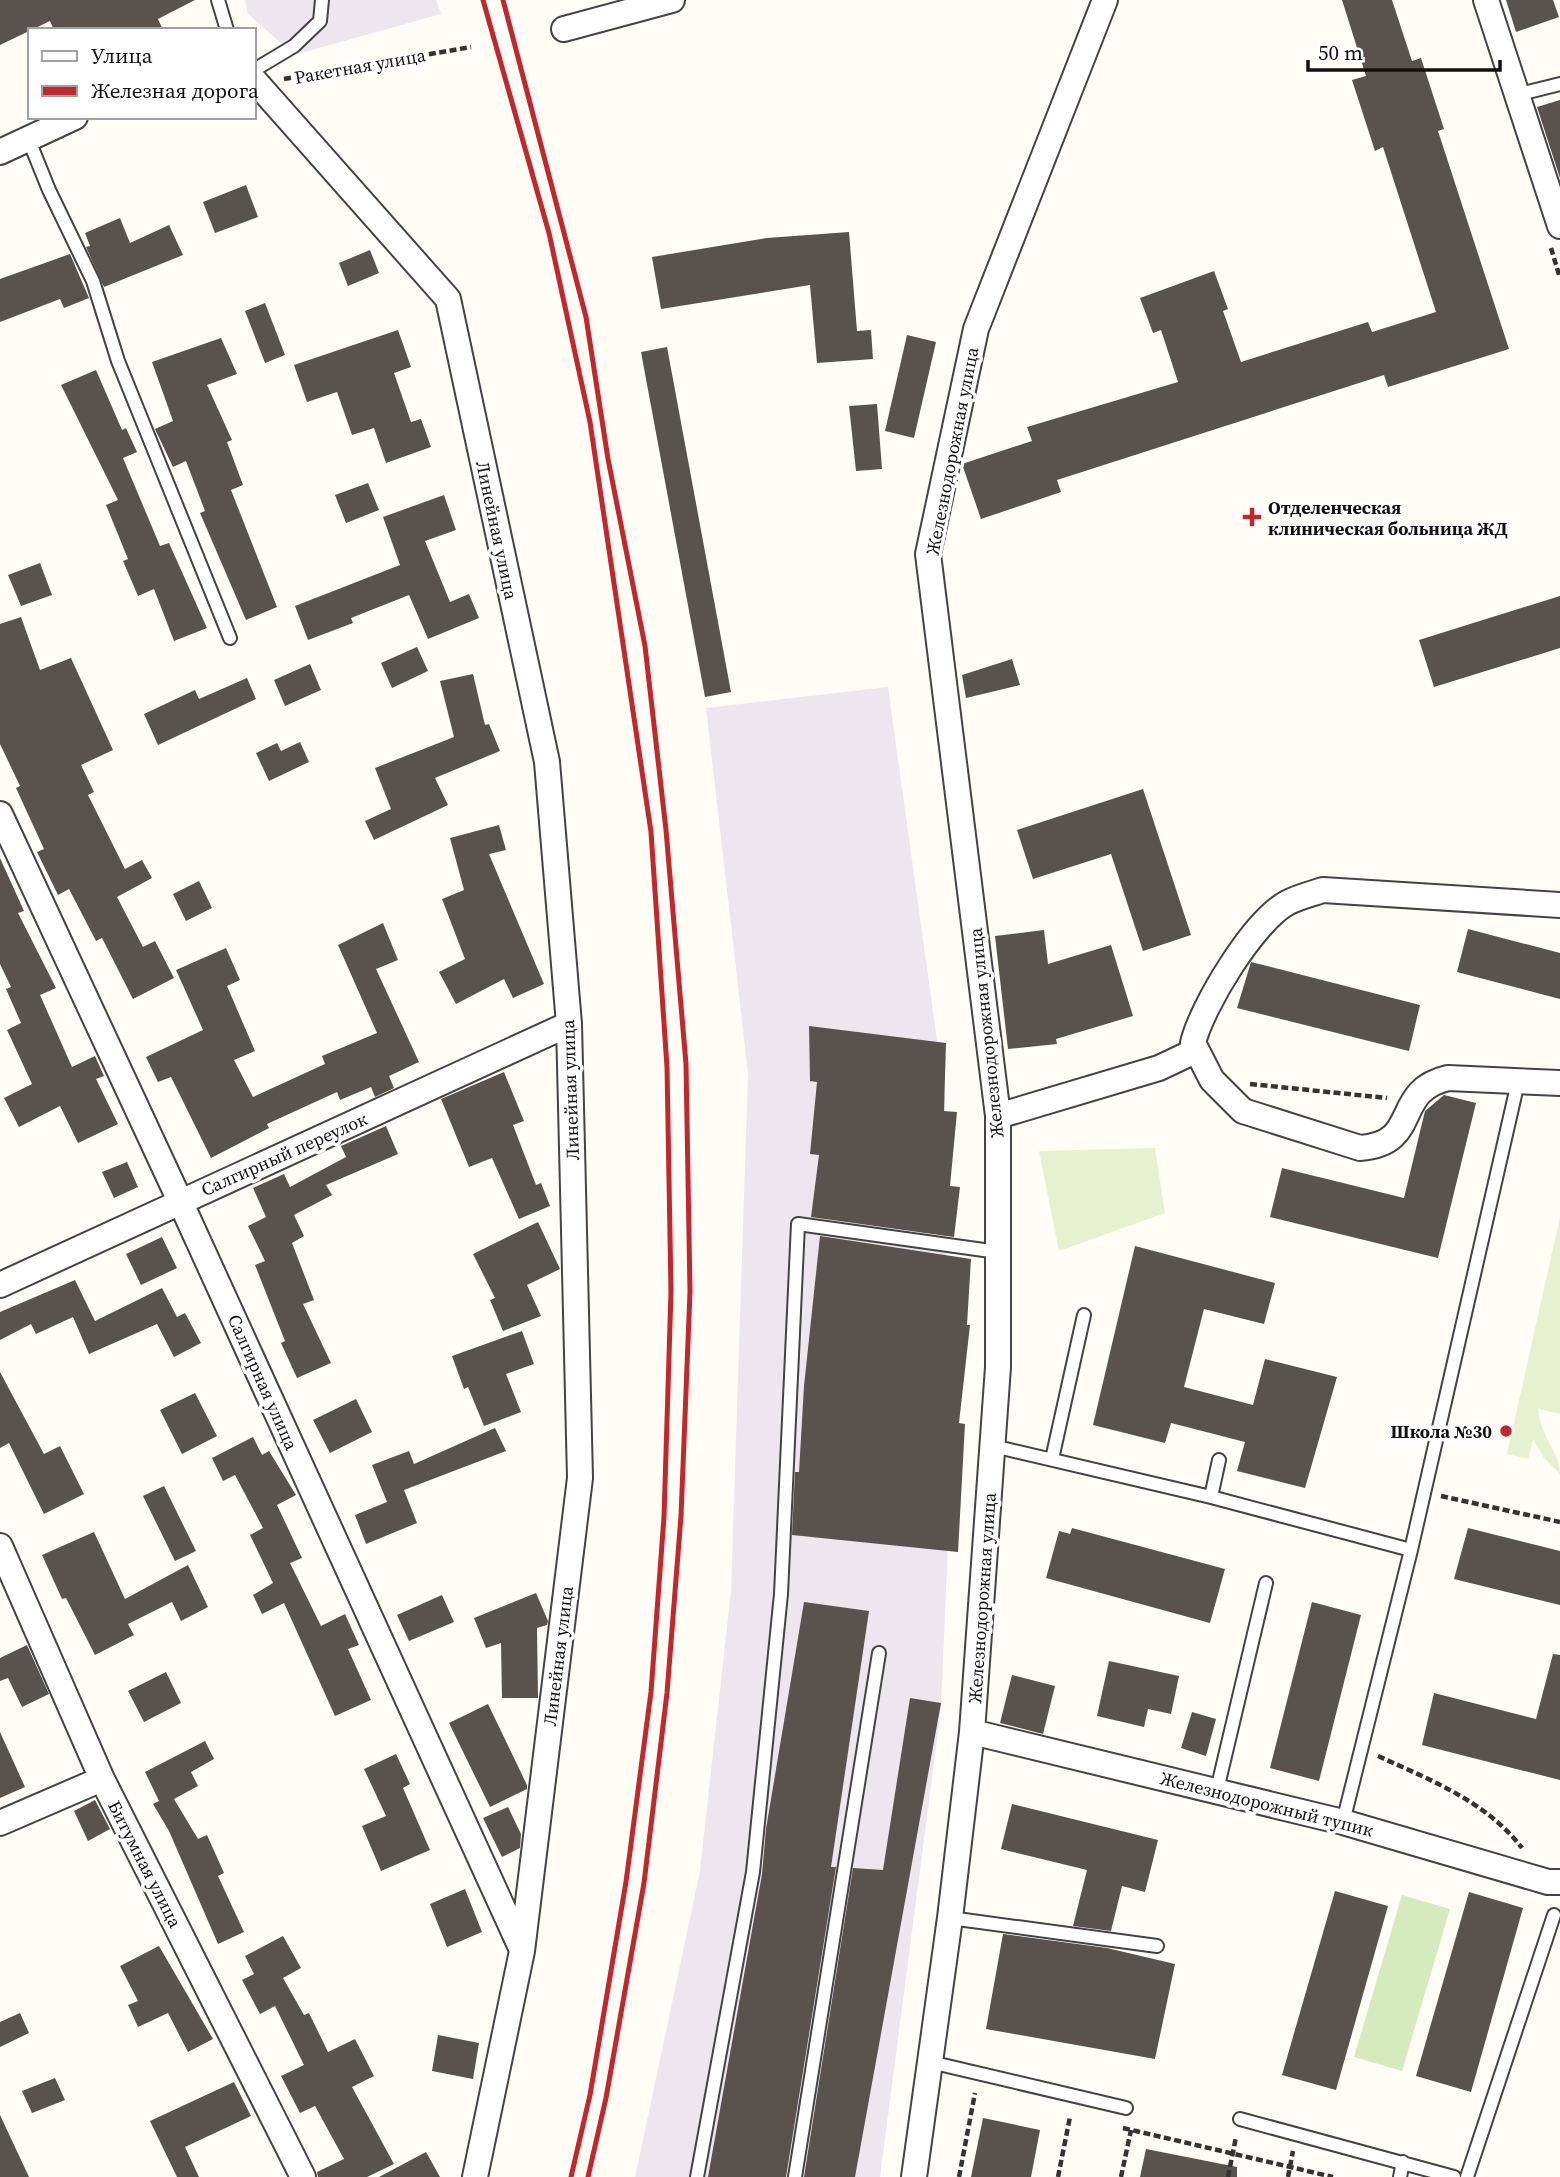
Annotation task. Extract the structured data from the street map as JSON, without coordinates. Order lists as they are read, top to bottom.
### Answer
{
  "streets": {
    "street": [
      "Железнодорожная улица",
      "Линейная улица",
      "Салгирный переулок",
      "Салгирная улица",
      "Железнодорожный тупик",
      "Битумная улица"
    ],
    "path": ["Ракетная улица"]
  },
  "crossings": [
    ["Ракетная улица", "Линейная улица"],
    ["Железнодорожная улица", "Железнодорожный тупик"],
    ["Линейная улица", "Салгирный переулок"],
    ["Линейная улица", "Салгирная улица"],
    ["Салгирный переулок", "Салгирная улица"]
  ],
  "places": {
    "health": ["Отделенческая клиническая больница ЖД"],
    "other": ["Школа №30"]
  },
  "legend": ["Улица", "Железная дорога"],
  "scale_bar": "50 m"
}
